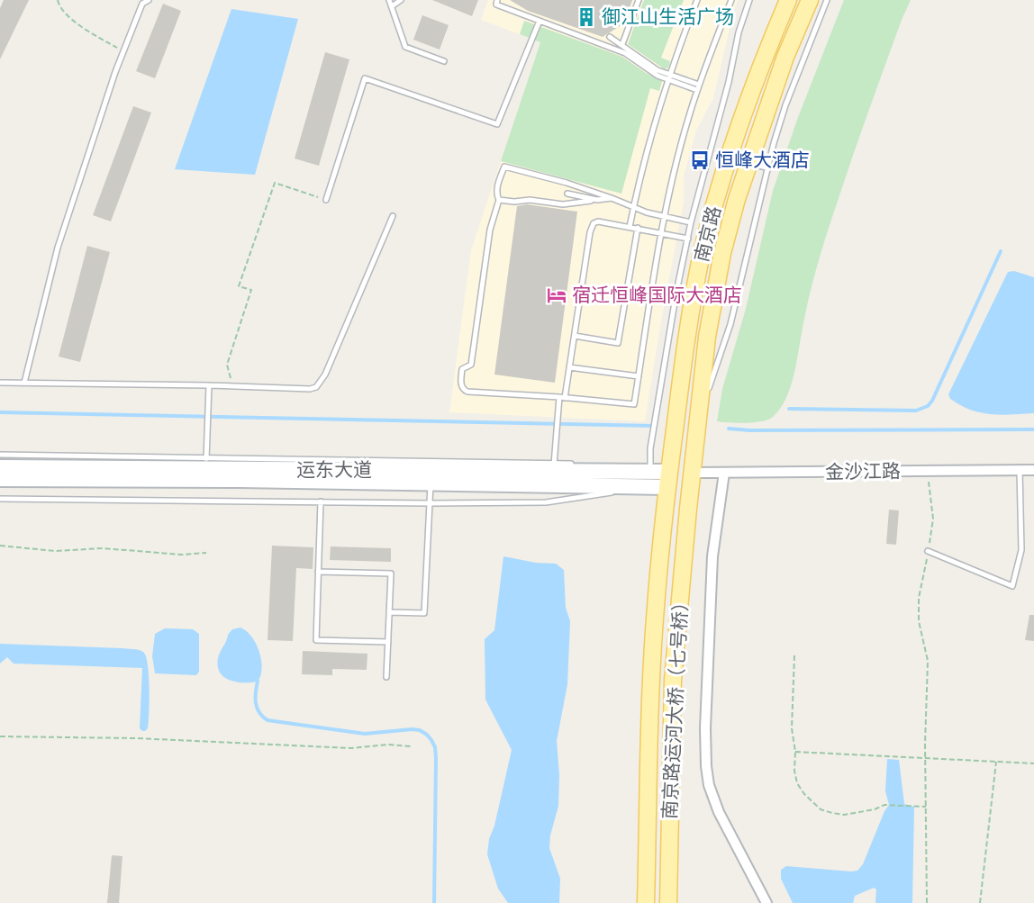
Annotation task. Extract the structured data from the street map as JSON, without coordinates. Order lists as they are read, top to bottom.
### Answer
{
  "streets": {
    "main road": ["南京路", "运东大道", "南京路运河大桥（七号桥）"],
    "street": ["金沙江路"]
  },
  "crossings": [
    ["南京路", "运东大道"],
    ["南京路", "金沙江路"],
    ["南京路", "南京路运河大桥（七号桥）"]
  ],
  "places": {
    "building": ["御江山生活广场"],
    "bus stop": ["恒峰大酒店"],
    "hotel": ["宿迁恒峰国际大酒店"]
  }
}
